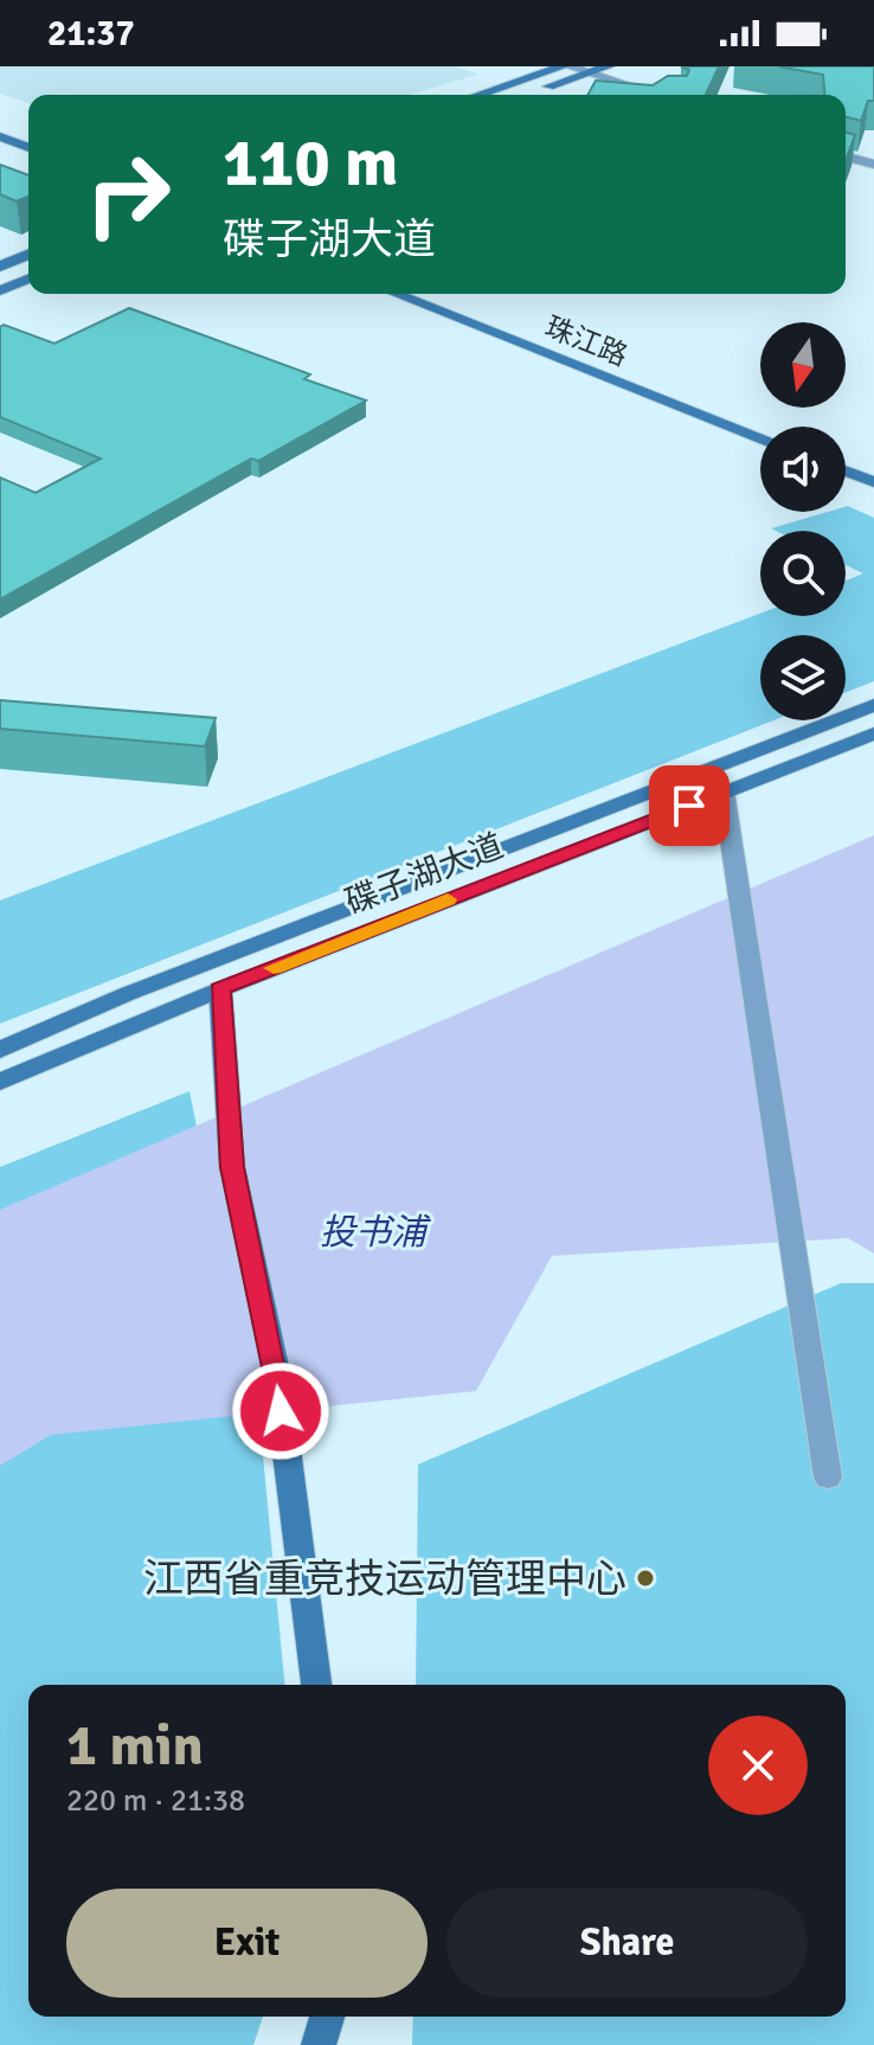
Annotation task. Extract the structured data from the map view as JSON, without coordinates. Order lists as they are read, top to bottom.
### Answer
{
  "streets": {
    "main road": ["珠江路", "碟子湖大道"]
  },
  "water": ["投书浦"],
  "places": ["江西省重竞技运动管理中心"],
  "north": "bottom",
  "page": {
    "status": "21:37",
    "turn": ["110 m", "碟子湖大道"],
    "heading": ["1 min", "220 m · 21:38"],
    "buttons": ["Exit", "Share"]
  }
}
